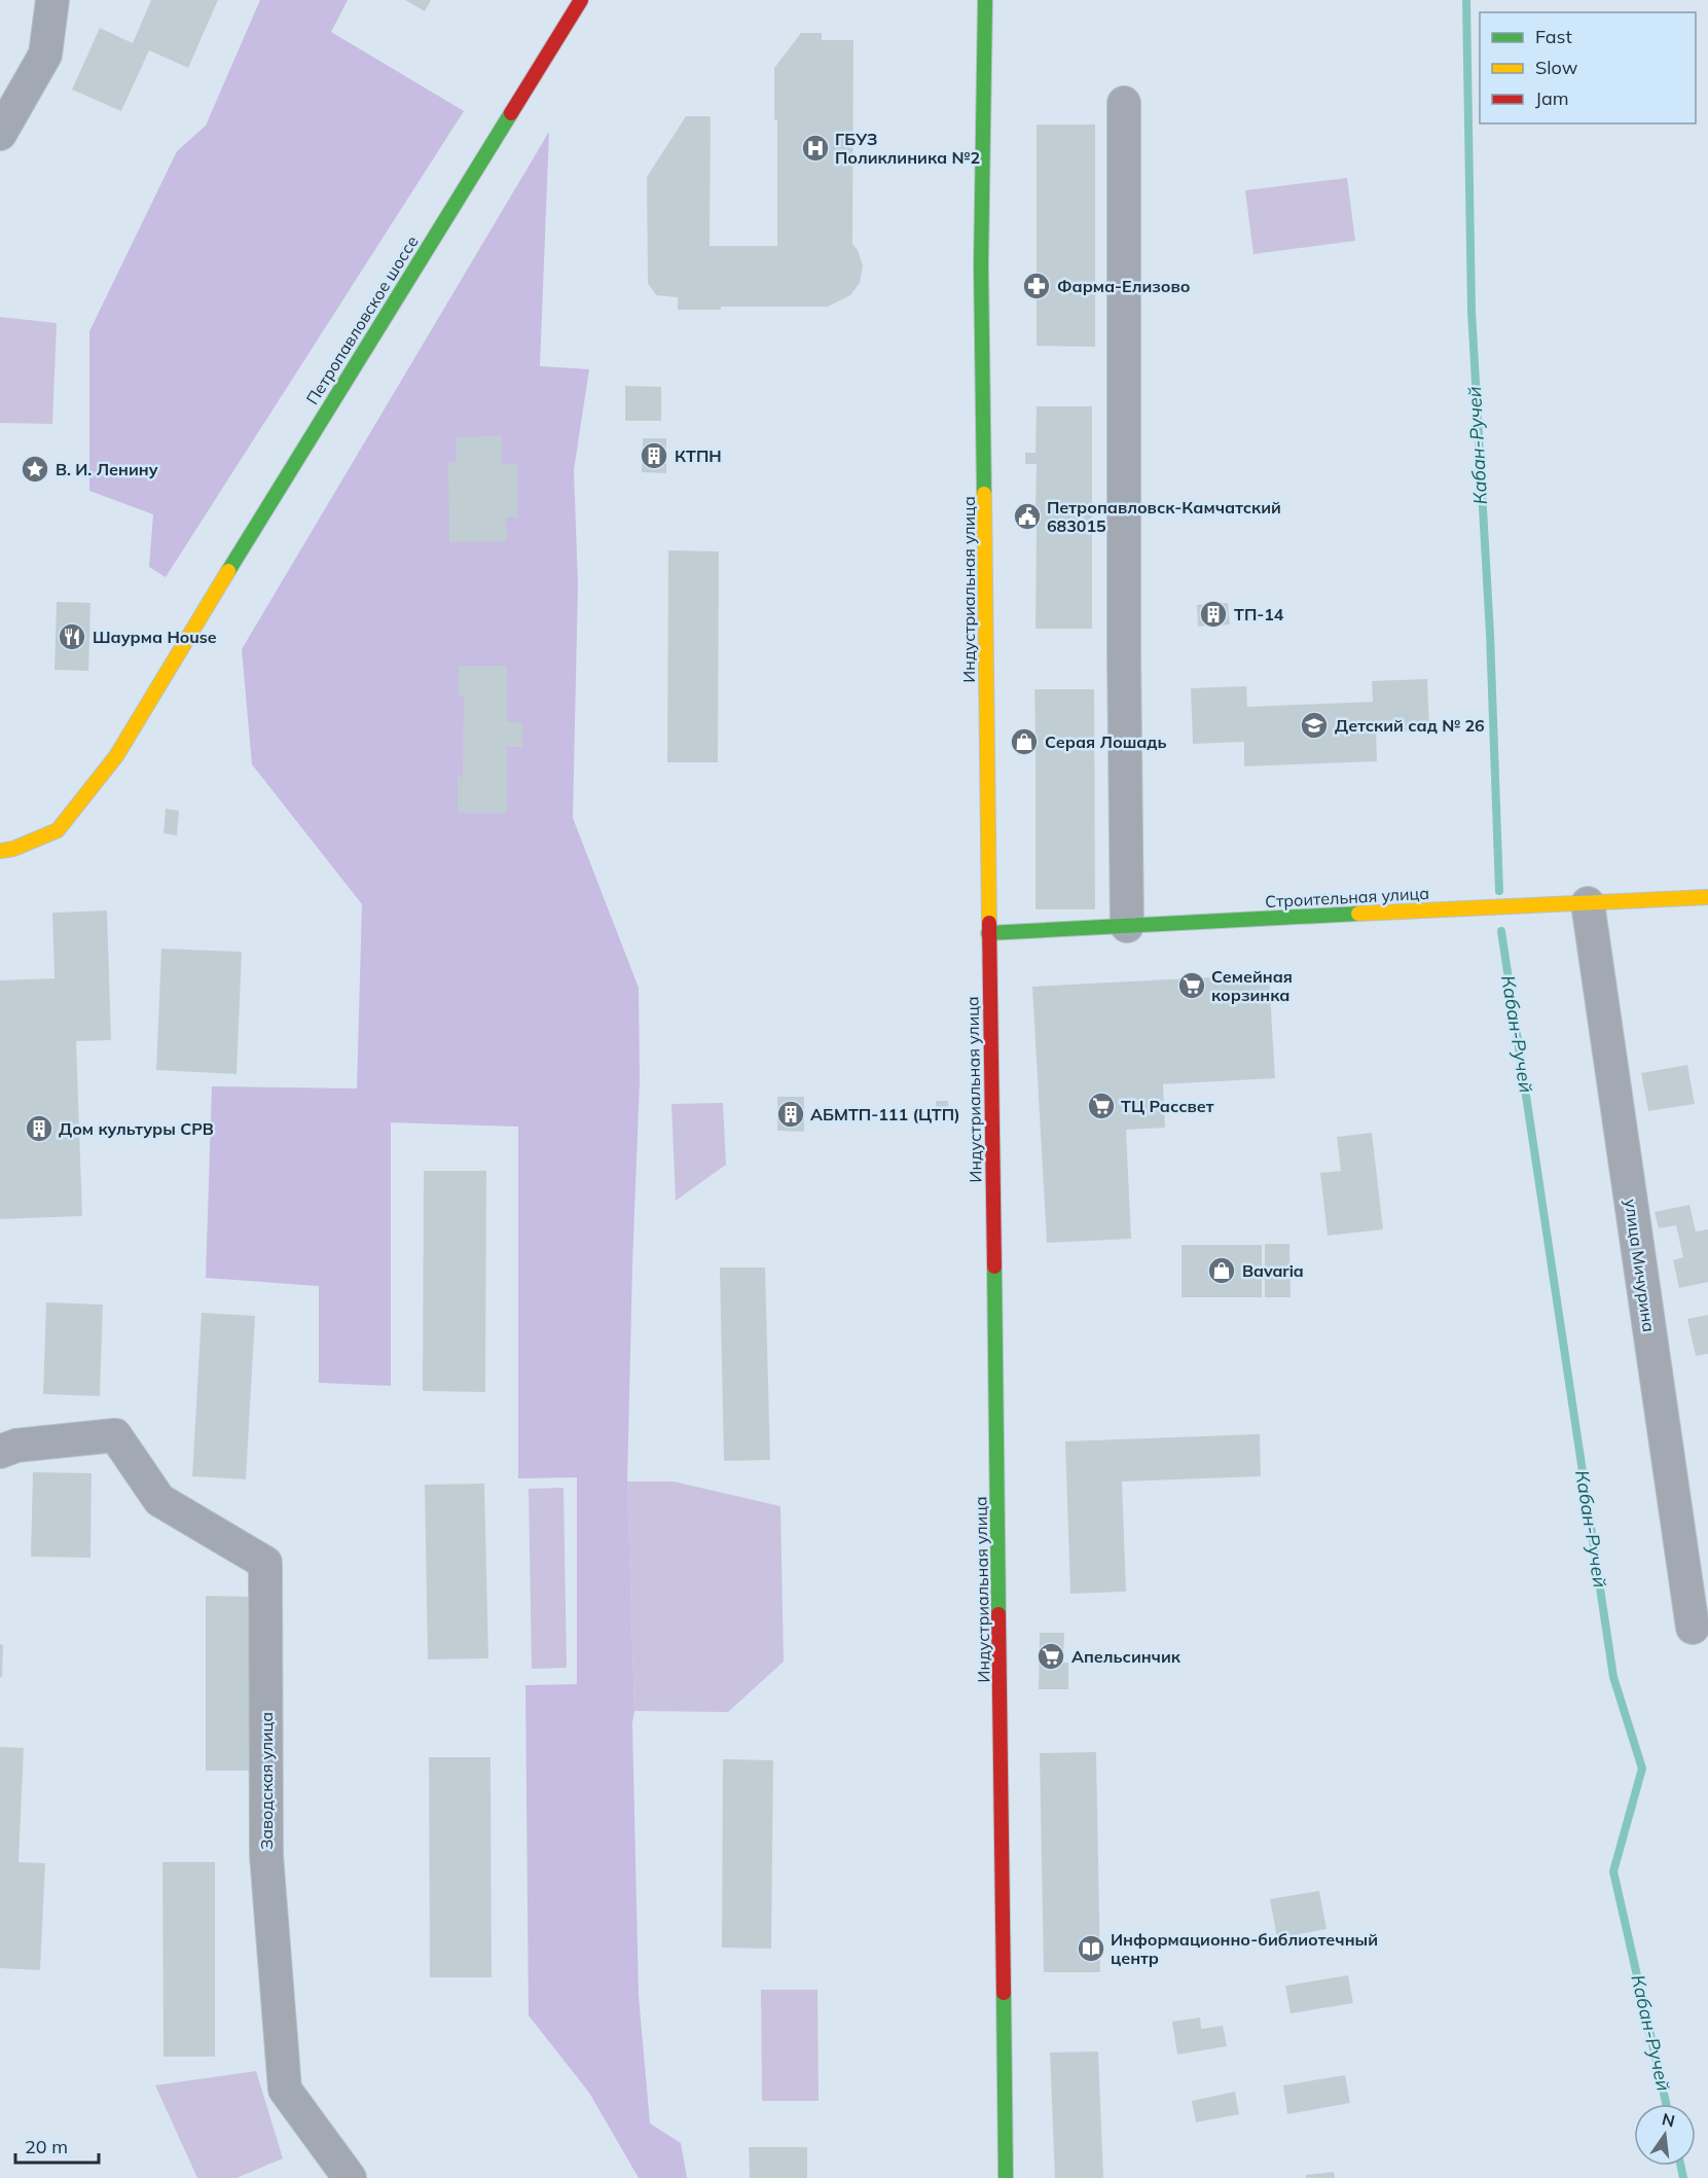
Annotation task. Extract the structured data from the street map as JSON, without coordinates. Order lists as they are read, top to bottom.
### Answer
{
  "streets": {
    "street": [
      "Петропавловское шоссе",
      "Индустриальная улица",
      "Строительная улица",
      "улица Мичурина",
      "Заводская улица"
    ]
  },
  "crossings": [
    ["Индустриальная улица", "Строительная улица"],
    ["Строительная улица", "улица Мичурина"]
  ],
  "water": ["Кабан-Ручей"],
  "places": {
    "hospital": ["ГБУЗ Поликлиника №2"],
    "pharmacy": ["Фарма-Елизово"],
    "building": [
      "КТПН",
      "ТП-14",
      "АБМТП-111 (ЦТП)",
      "Дом культуры СРВ"
    ],
    "place": ["В. И. Ленину"],
    "public building": ["Петропавловск-Камчатский 683015"],
    "restaurant": ["Шаурма House"],
    "school or university": ["Детский сад № 26"],
    "shop": ["Серая Лошадь", "Bavaria"],
    "supermarket": ["Семейная корзинка", "ТЦ Рассвет", "Апельсинчик"],
    "library": ["Информационно-библиотечный центр"]
  },
  "legend": ["Fast", "Slow", "Jam"],
  "scale_bar": "20 m",
  "north": "top"
}
